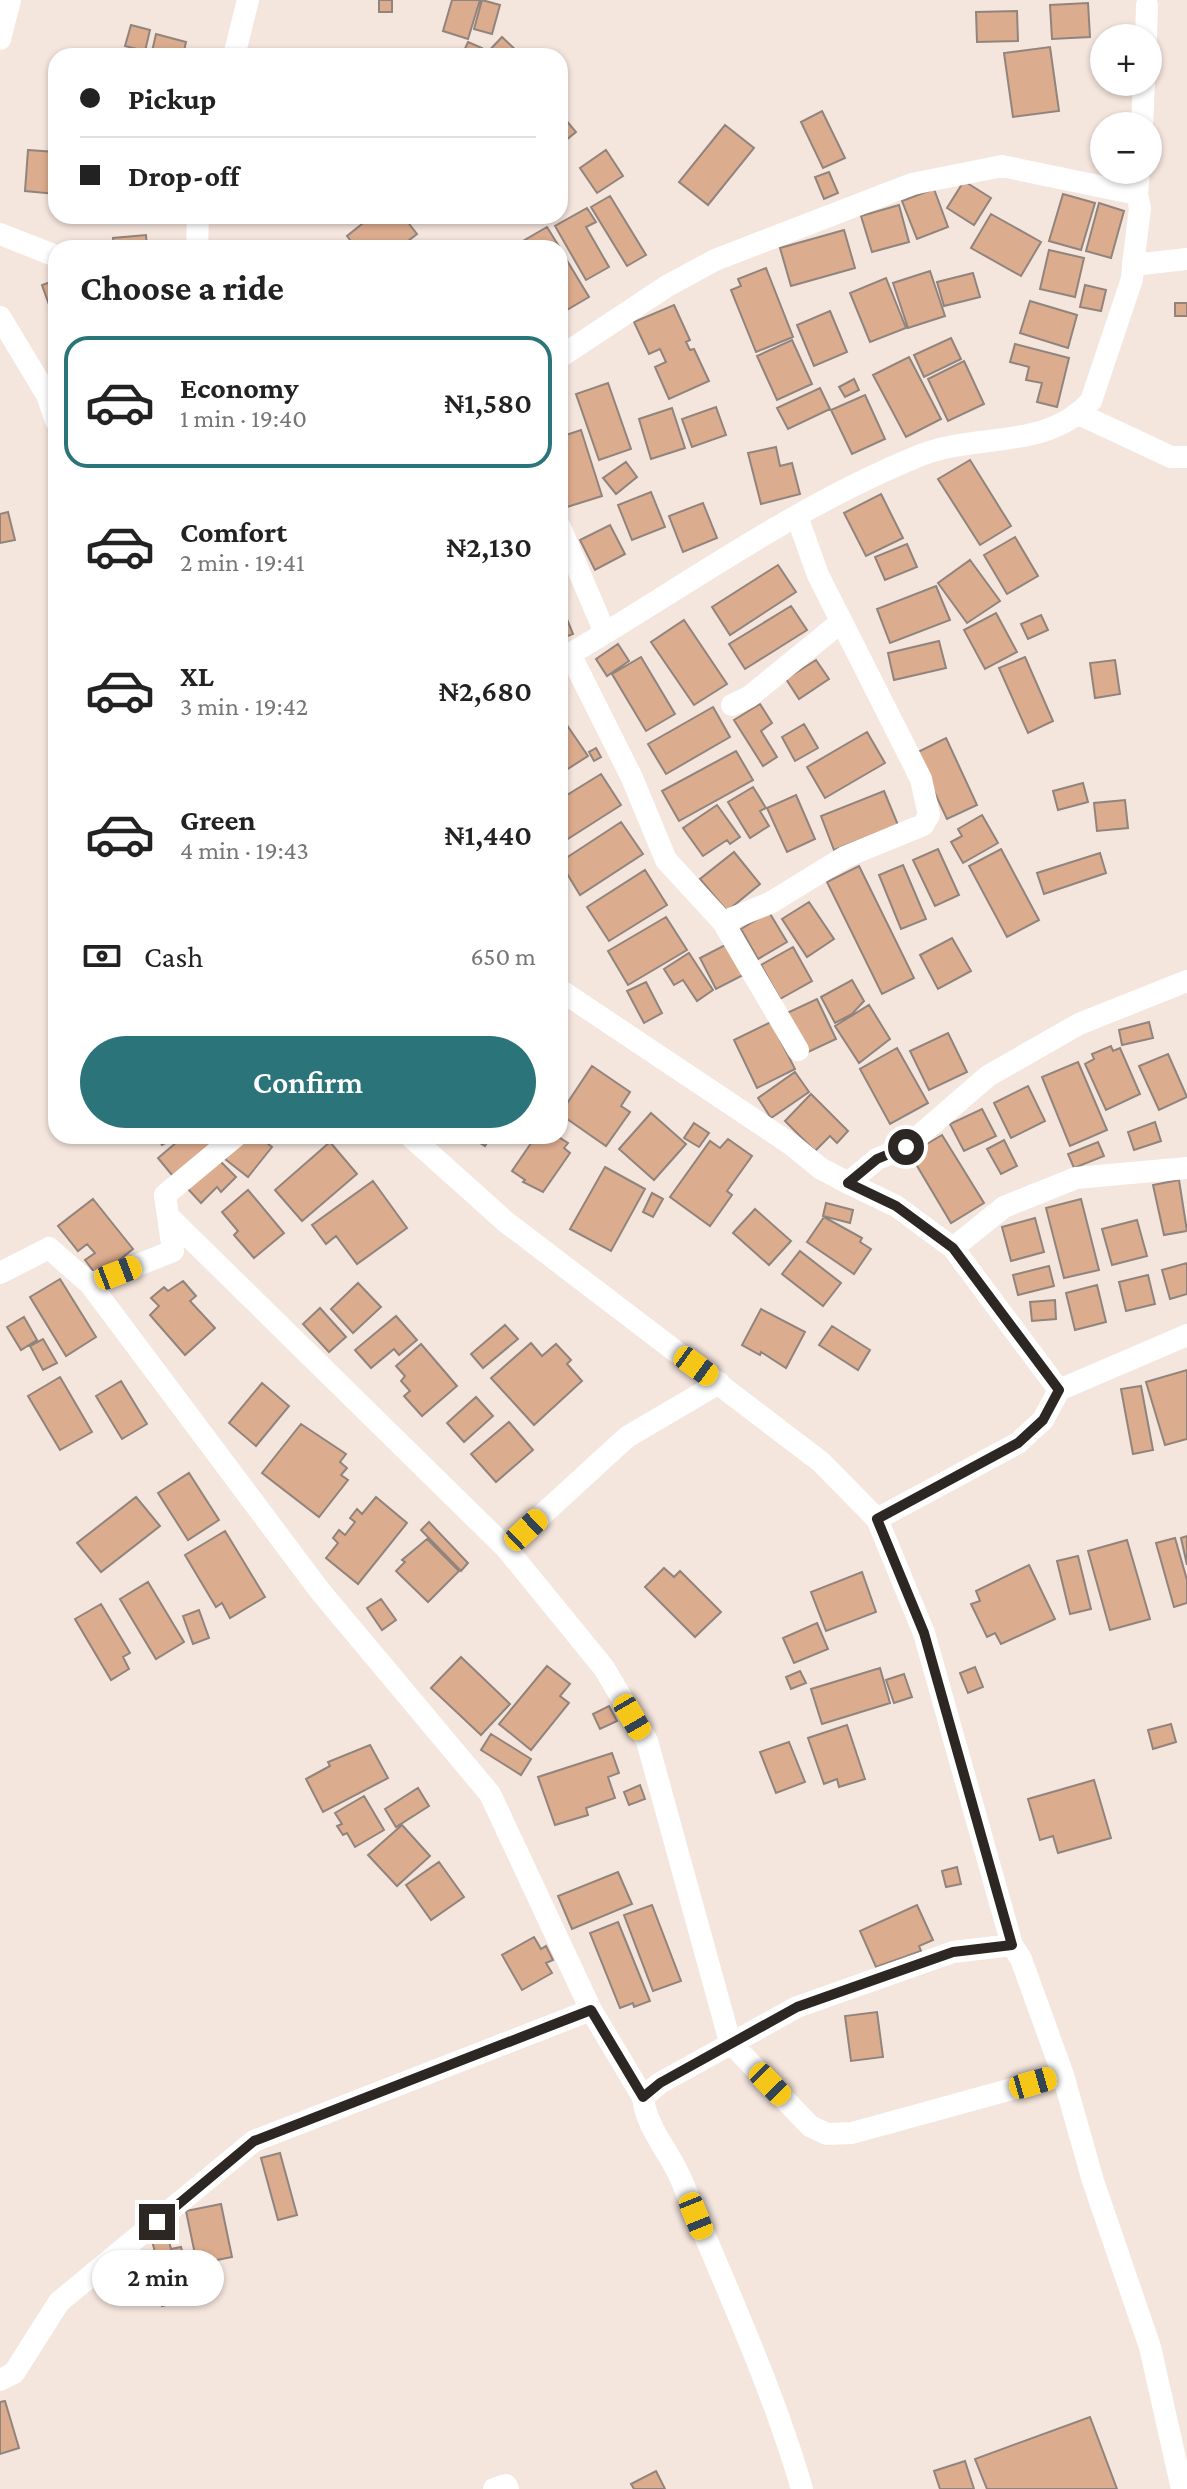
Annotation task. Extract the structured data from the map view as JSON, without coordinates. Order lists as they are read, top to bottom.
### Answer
{
  "page": {
    "map_buttons": ["+", "−"],
    "banner": ["Pickup", "Drop-off"],
    "heading": "Choose a ride",
    "list": [
      {
        "name": "Economy",
        "note": "1 min · 19:40",
        "value": "₦1,580"
      },
      {
        "name": "Comfort",
        "note": "2 min · 19:41",
        "value": "₦2,130"
      },
      {
        "name": "XL",
        "note": "3 min · 19:42",
        "value": "₦2,680"
      },
      {
        "name": "Green",
        "note": "4 min · 19:43",
        "value": "₦1,440"
      }
    ],
    "pay": ["Cash", "650 m"],
    "buttons": "Confirm",
    "bubble": "2 min"
  }
}
